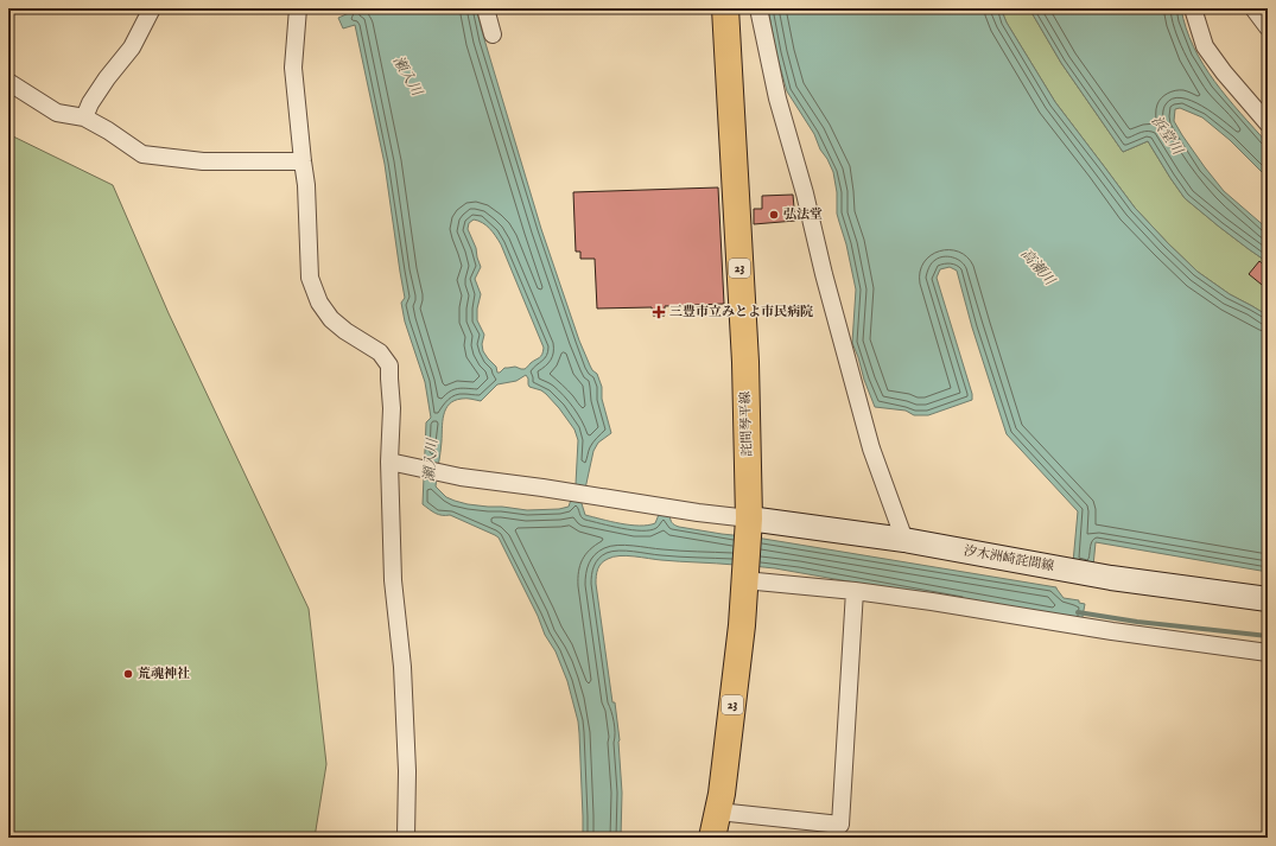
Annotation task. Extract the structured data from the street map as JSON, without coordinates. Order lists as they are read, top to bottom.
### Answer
{
  "streets": {
    "main road": ["23", "詫間琴平線", "汐木洲崎詫間線"]
  },
  "crossings": [
    ["詫間琴平線", "汐木洲崎詫間線"]
  ],
  "water": ["瀬入川", "浜堂川", "高瀬川"],
  "places": {
    "other": ["弘法堂", "荒魂神社"],
    "health": ["三豊市立みとよ市民病院"]
  }
}
